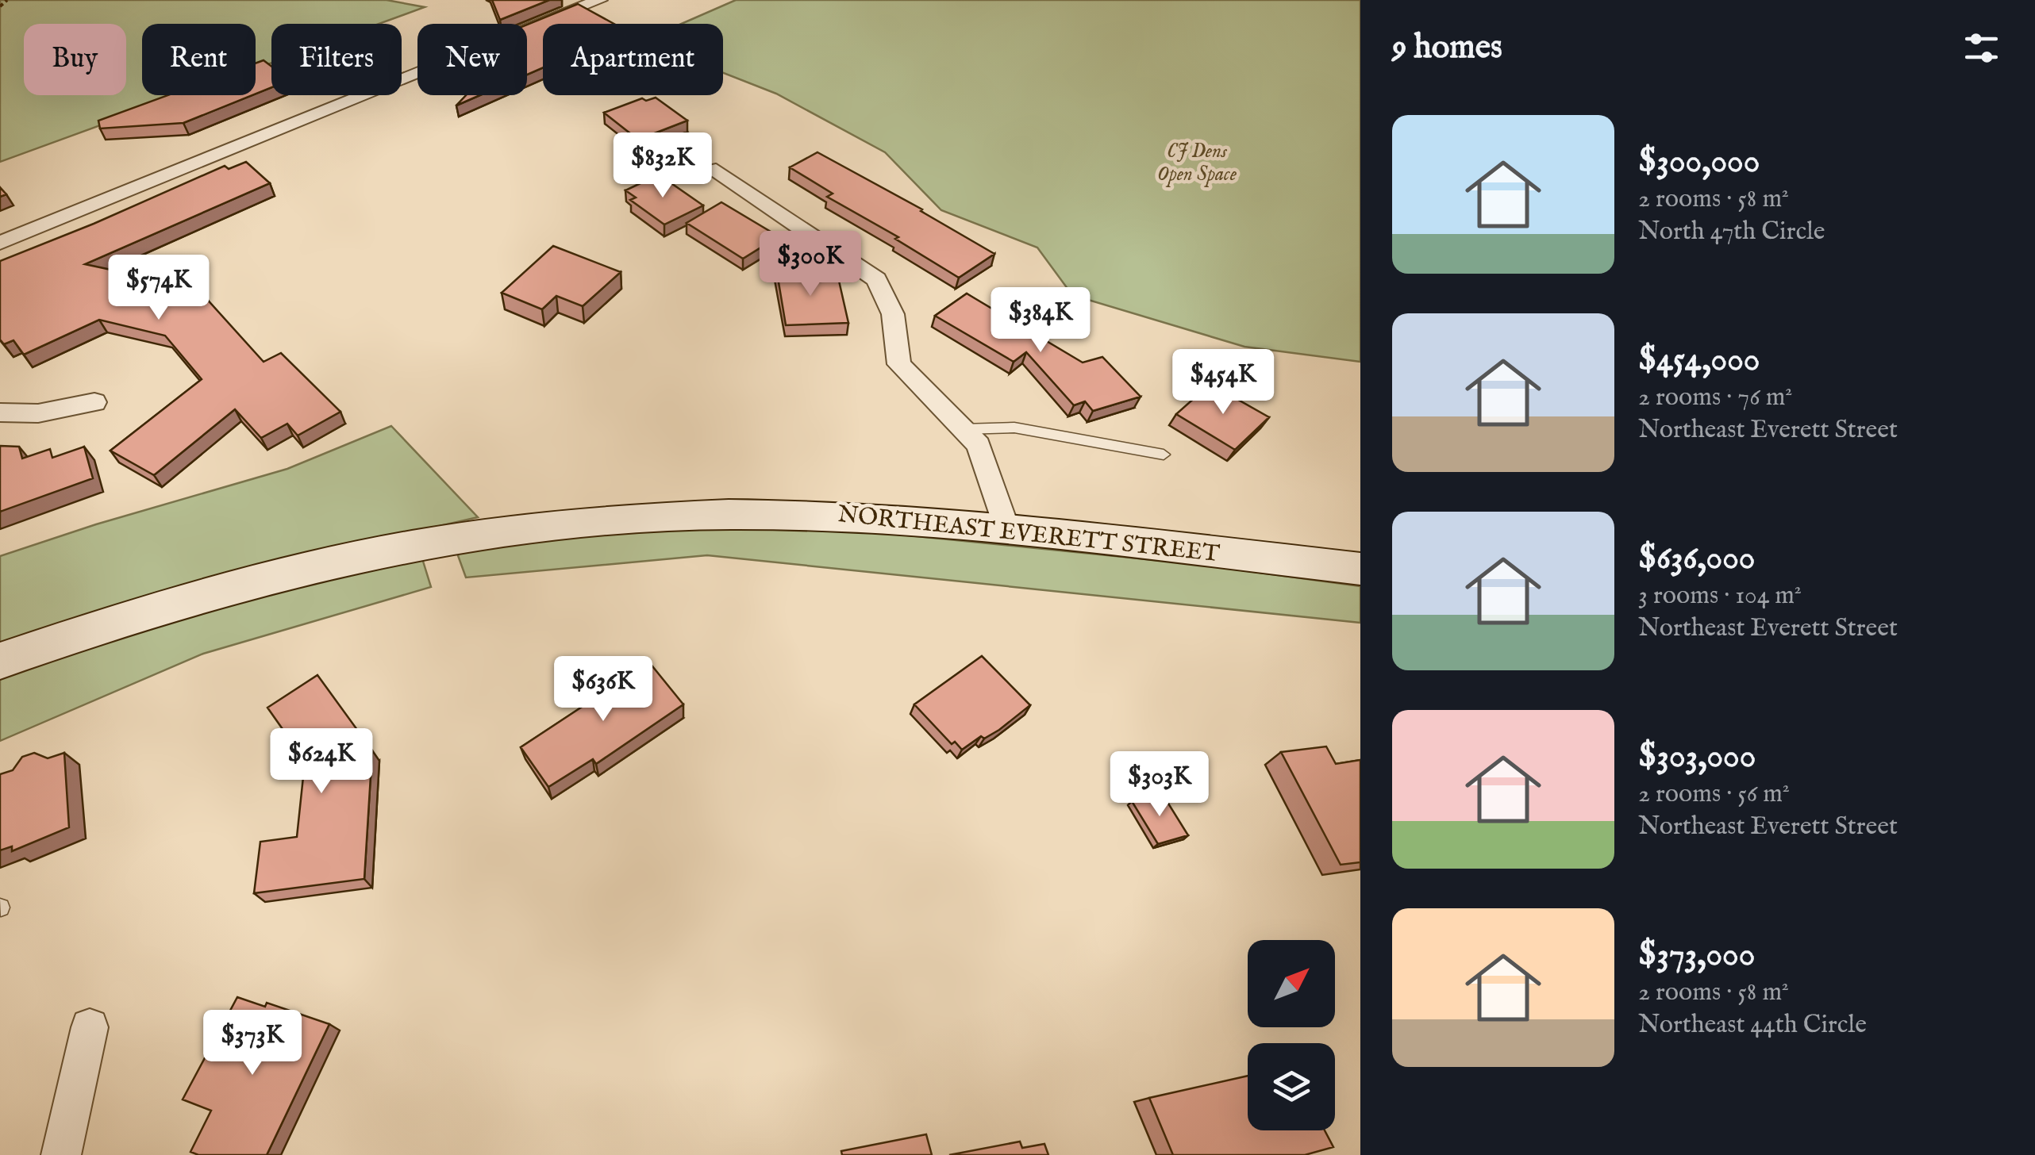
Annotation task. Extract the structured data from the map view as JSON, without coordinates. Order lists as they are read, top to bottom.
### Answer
{
  "streets": {
    "main road": ["NORTHEAST EVERETT STREET"]
  },
  "parks": ["CJ Dens Open Space"],
  "north": "top right",
  "page": {
    "heading": "9 homes",
    "chip": [
      "Buy",
      "Rent",
      "Filters",
      "New",
      "Apartment"
    ],
    "list": [
      {
        "name": "$300,000",
        "note": "2 rooms · 58 m² · North 47th Circle"
      },
      {
        "name": "$454,000",
        "note": "2 rooms · 76 m² · Northeast Everett Street"
      },
      {
        "name": "$636,000",
        "note": "3 rooms · 104 m² · Northeast Everett Street"
      },
      {
        "name": "$303,000",
        "note": "2 rooms · 56 m² · Northeast Everett Street"
      },
      {
        "name": "$373,000",
        "note": "2 rooms · 58 m² · Northeast 44th Circle"
      }
    ],
    "price": [
      "$832K",
      "$300K",
      "$574K",
      "$384K",
      "$454K",
      "$636K",
      "$624K",
      "$303K",
      "$373K"
    ]
  }
}
